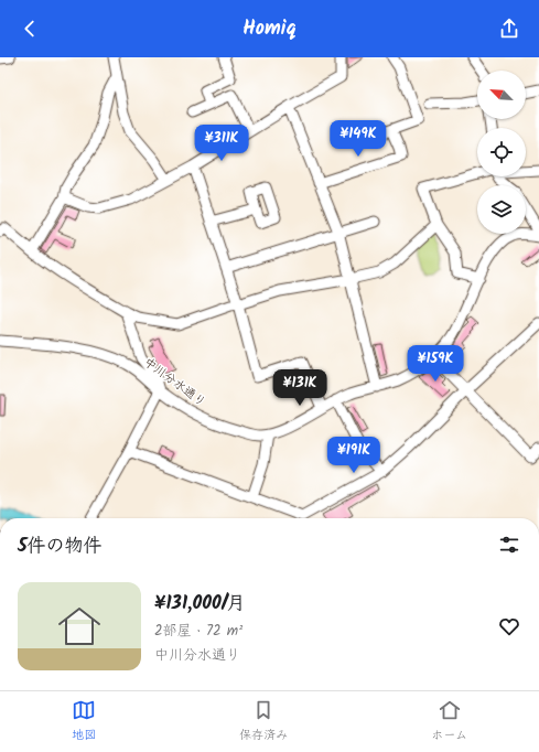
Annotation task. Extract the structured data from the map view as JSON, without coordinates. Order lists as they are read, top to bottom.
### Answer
{
  "streets": {
    "street": ["中川分水通り"]
  },
  "north": "top left",
  "page": {
    "header": "Homiq",
    "price": [
      "¥149K",
      "¥311K",
      "¥159K",
      "¥131K",
      "¥191K"
    ],
    "heading": "5件の物件",
    "list": [
      {
        "name": "¥131,000/月",
        "note": "2部屋 · 72 m² · 中川分水通り"
      }
    ],
    "tabs": ["地図", "保存済み", "ホーム"]
  }
}
